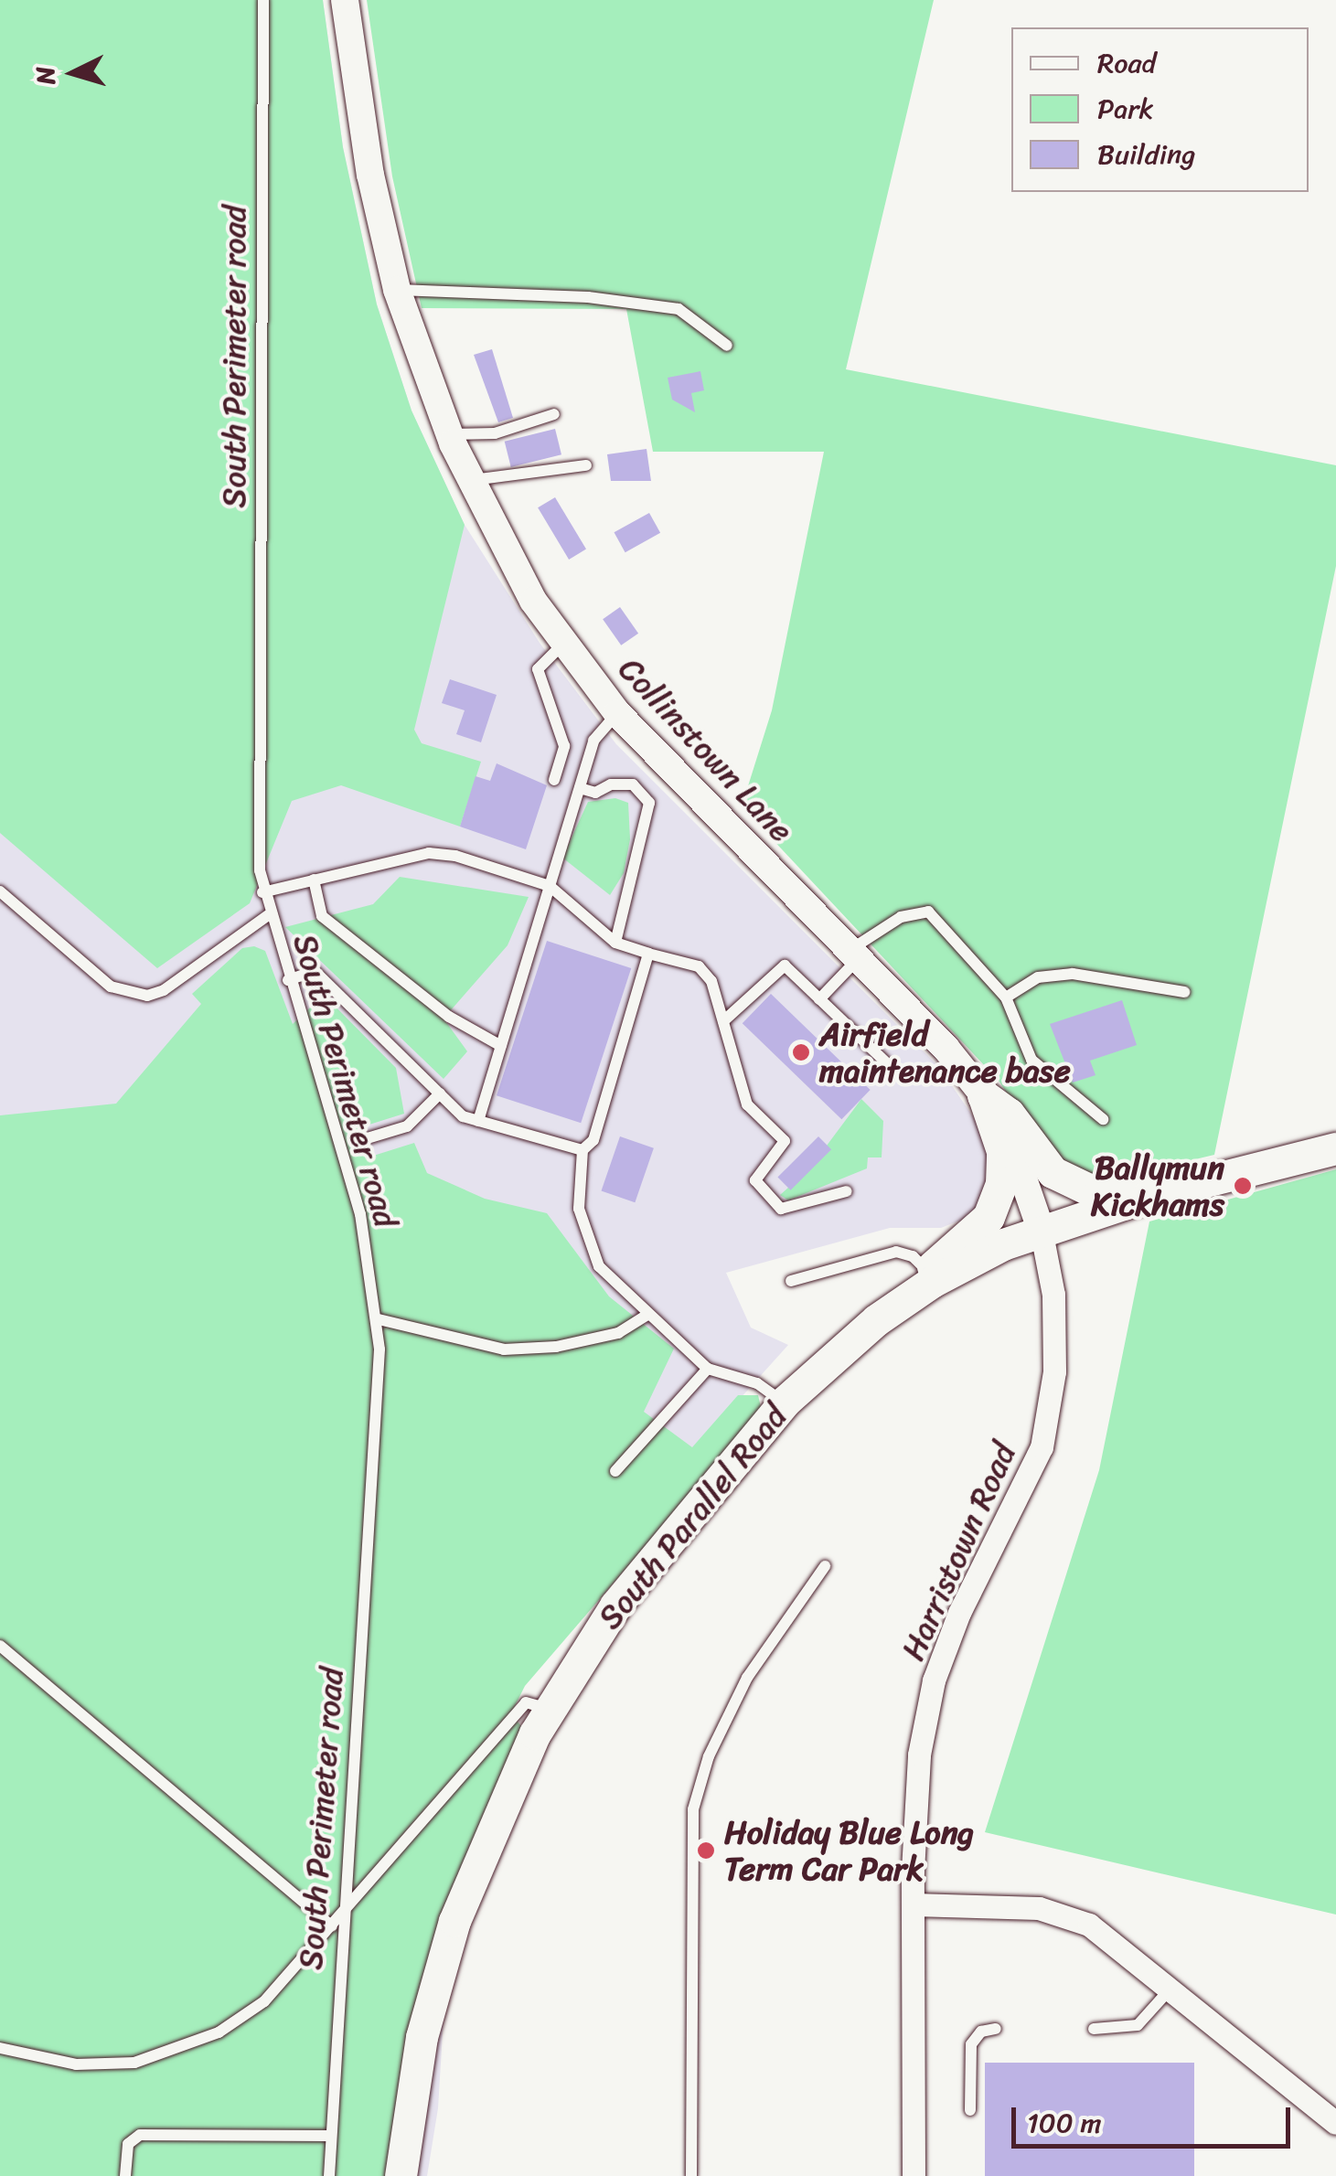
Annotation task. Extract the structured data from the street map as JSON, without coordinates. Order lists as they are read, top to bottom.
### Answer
{
  "streets": {
    "main road": ["South Parallel Road"],
    "street": ["Collinstown Lane", "Harristown Road"],
    "lane": ["South Perimeter road"]
  },
  "crossings": [
    ["Collinstown Lane", "South Parallel Road"],
    ["Collinstown Lane", "Harristown Road"],
    ["South Parallel Road", "Harristown Road"]
  ],
  "places": ["Airfield maintenance base", "Ballymun Kickhams", "Holiday Blue Long Term Car Park"],
  "legend": ["Road", "Park", "Building"],
  "scale_bar": "100 m",
  "north": "left"
}
